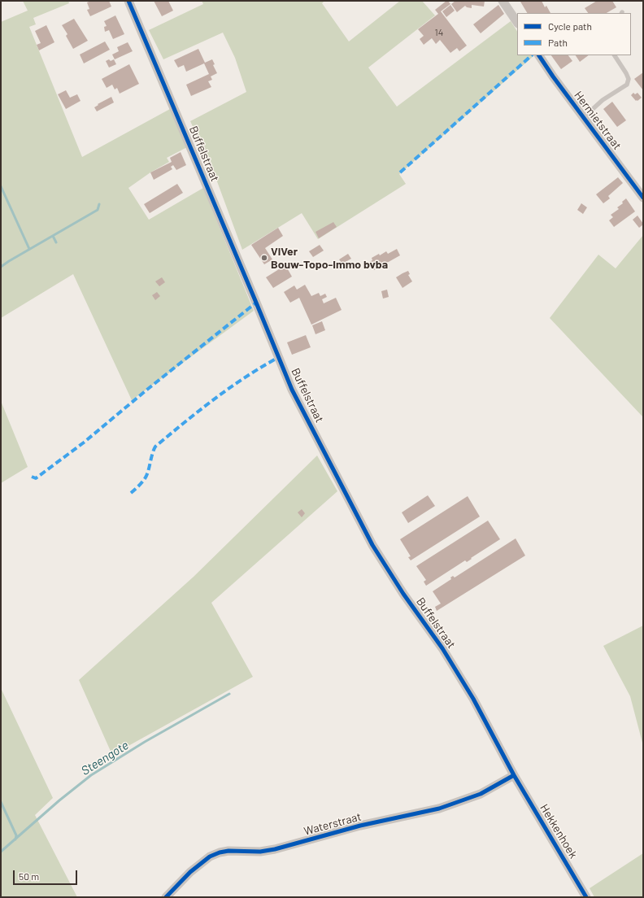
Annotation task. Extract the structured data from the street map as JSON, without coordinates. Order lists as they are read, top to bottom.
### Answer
{
  "streets": {
    "street": [
      "Hermietstraat",
      "Buffelstraat",
      "Waterstraat",
      "Hekkenhoek"
    ]
  },
  "crossings": [
    ["Buffelstraat", "Waterstraat"],
    ["Buffelstraat", "Hekkenhoek"],
    ["Waterstraat", "Hekkenhoek"]
  ],
  "water": ["Steengote"],
  "places": ["ViVer Bouw-Topo-Immo bvba"],
  "house_numbers": ["14"],
  "legend": ["Cycle path", "Path"],
  "scale_bar": "50 m"
}
